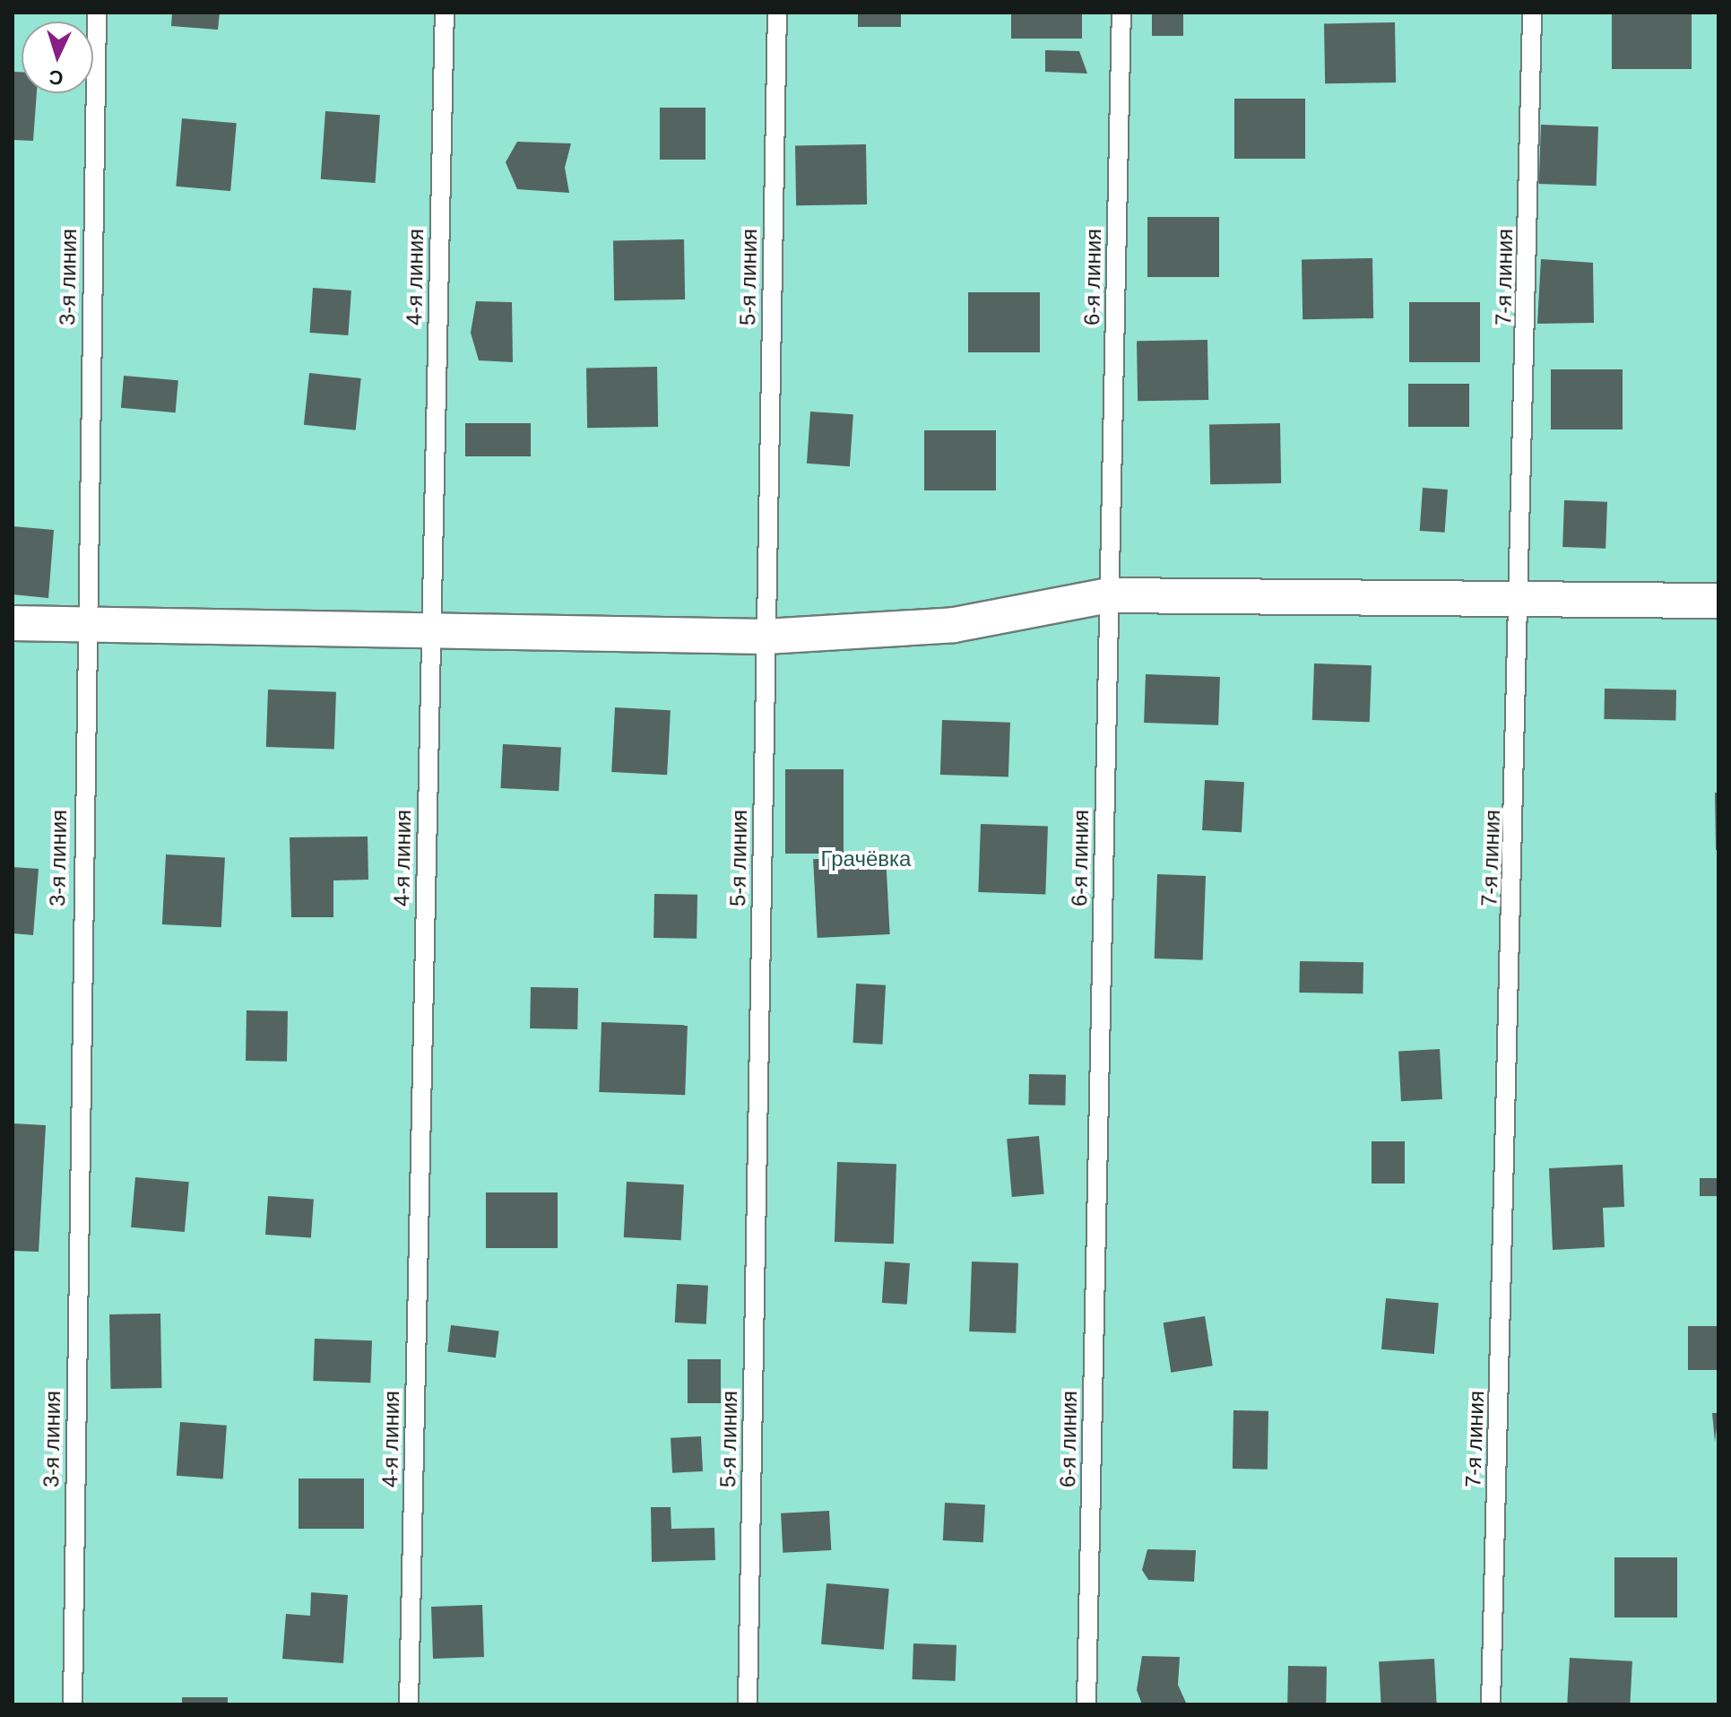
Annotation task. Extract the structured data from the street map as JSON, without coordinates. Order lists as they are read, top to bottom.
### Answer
{
  "streets": {
    "lane": [
      "3-я линия",
      "4-я линия",
      "5-я линия",
      "6-я линия",
      "7-я линия"
    ]
  },
  "parks": ["Грачёвка"],
  "north": "bottom"
}
